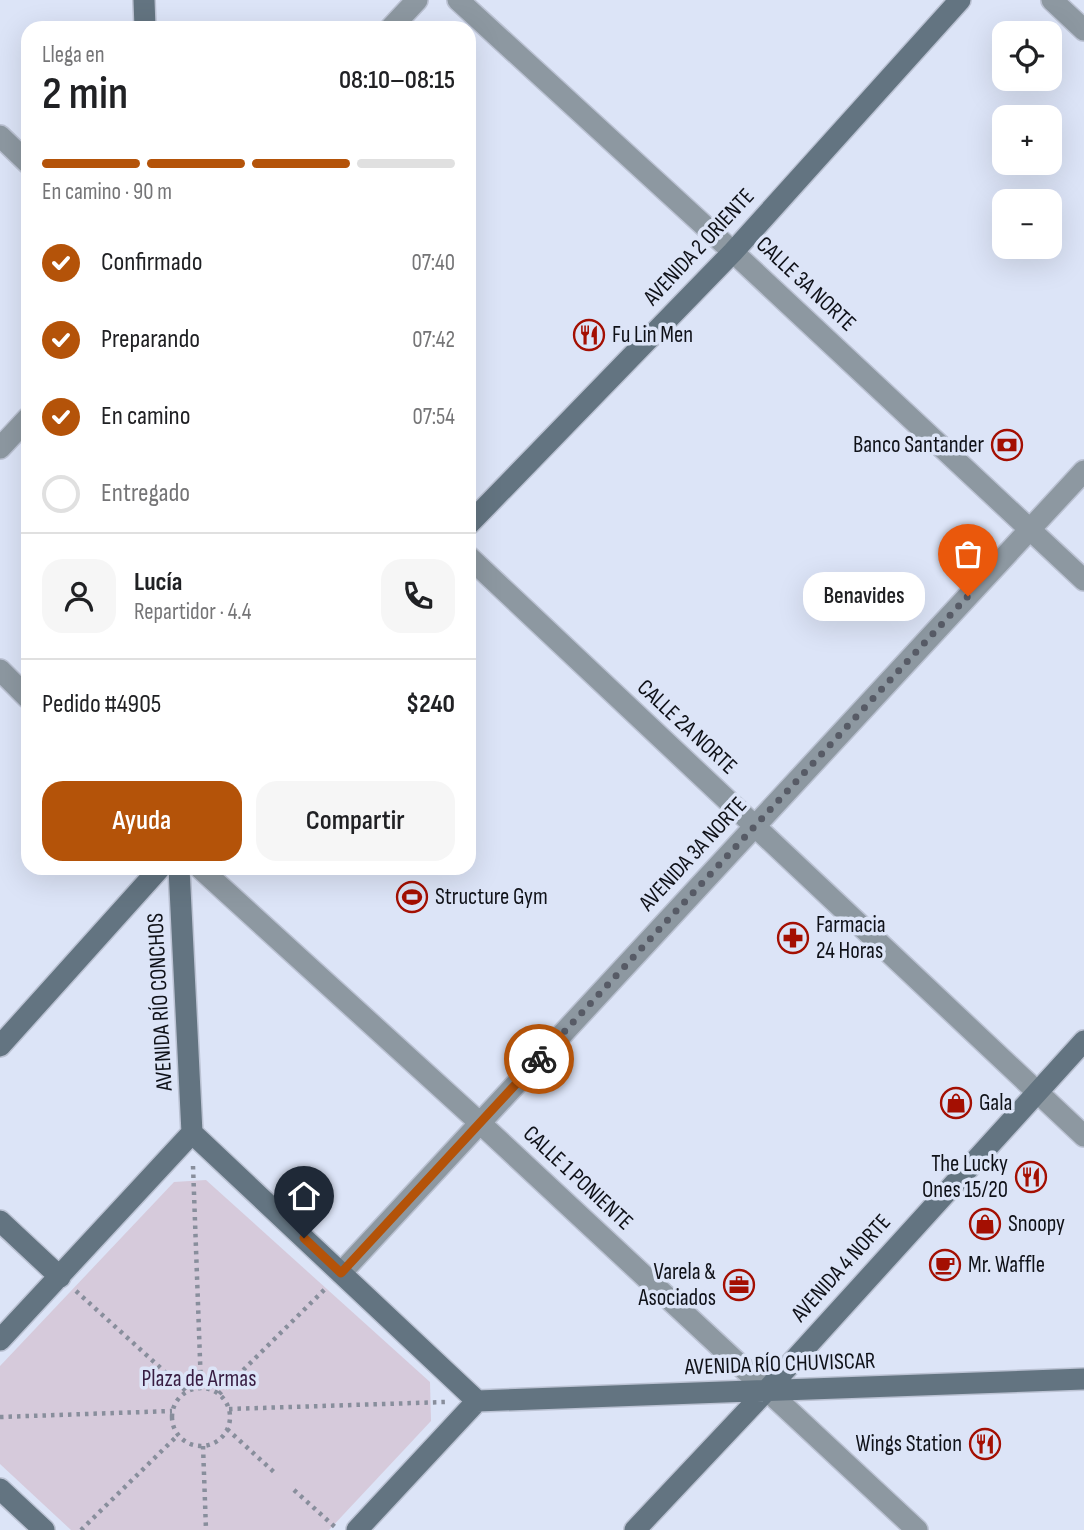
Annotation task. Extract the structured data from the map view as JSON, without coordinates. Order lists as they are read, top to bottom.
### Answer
{
  "streets": {
    "main road": [
      "AVENIDA 2 ORIENTE",
      "AVENIDA RÍO CONCHOS",
      "AVENIDA 4 NORTE",
      "AVENIDA RÍO CHUVISCAR"
    ],
    "street": [
      "CALLE 3A NORTE",
      "CALLE 2A NORTE",
      "AVENIDA 3A NORTE",
      "CALLE 1 PONIENTE"
    ]
  },
  "crossings": [
    ["AVENIDA 2 ORIENTE", "CALLE 3A NORTE"],
    ["CALLE 3A NORTE", "AVENIDA 3A NORTE"],
    ["CALLE 2A NORTE", "AVENIDA 3A NORTE"],
    ["CALLE 2A NORTE", "AVENIDA 4 NORTE"],
    ["AVENIDA 3A NORTE", "CALLE 1 PONIENTE"],
    ["CALLE 1 PONIENTE", "AVENIDA 4 NORTE"],
    ["CALLE 1 PONIENTE", "AVENIDA RÍO CHUVISCAR"],
    ["AVENIDA 4 NORTE", "AVENIDA RÍO CHUVISCAR"]
  ],
  "parks": ["Plaza de Armas"],
  "places": {
    "restaurant": ["Fu Lin Men", "The Lucky Ones 15/20", "Wings Station"],
    "bank": ["Banco Santander"],
    "other": ["Benavides"],
    "sports": ["Structure Gym"],
    "pharmacy": ["Farmacia 24 Horas"],
    "shop": ["Gala", "Snoopy"],
    "cafe": ["Mr. Waffle"],
    "office": ["Varela & Asociados"]
  },
  "page": {
    "map_buttons": ["+", "−"],
    "heading": ["2 min", "Llega en", "08:10–08:15"],
    "panel": [
      "Lucía",
      "Repartidor · 4.4",
      "Pedido #4905",
      "$240"
    ],
    "bar": "En camino · 90 m",
    "list": [
      ["Confirmado", "07:40"],
      ["Preparando", "07:42"],
      ["En camino", "07:54"],
      "Entregado"
    ],
    "bubble": "Benavides",
    "buttons": ["Ayuda", "Compartir"]
  }
}
